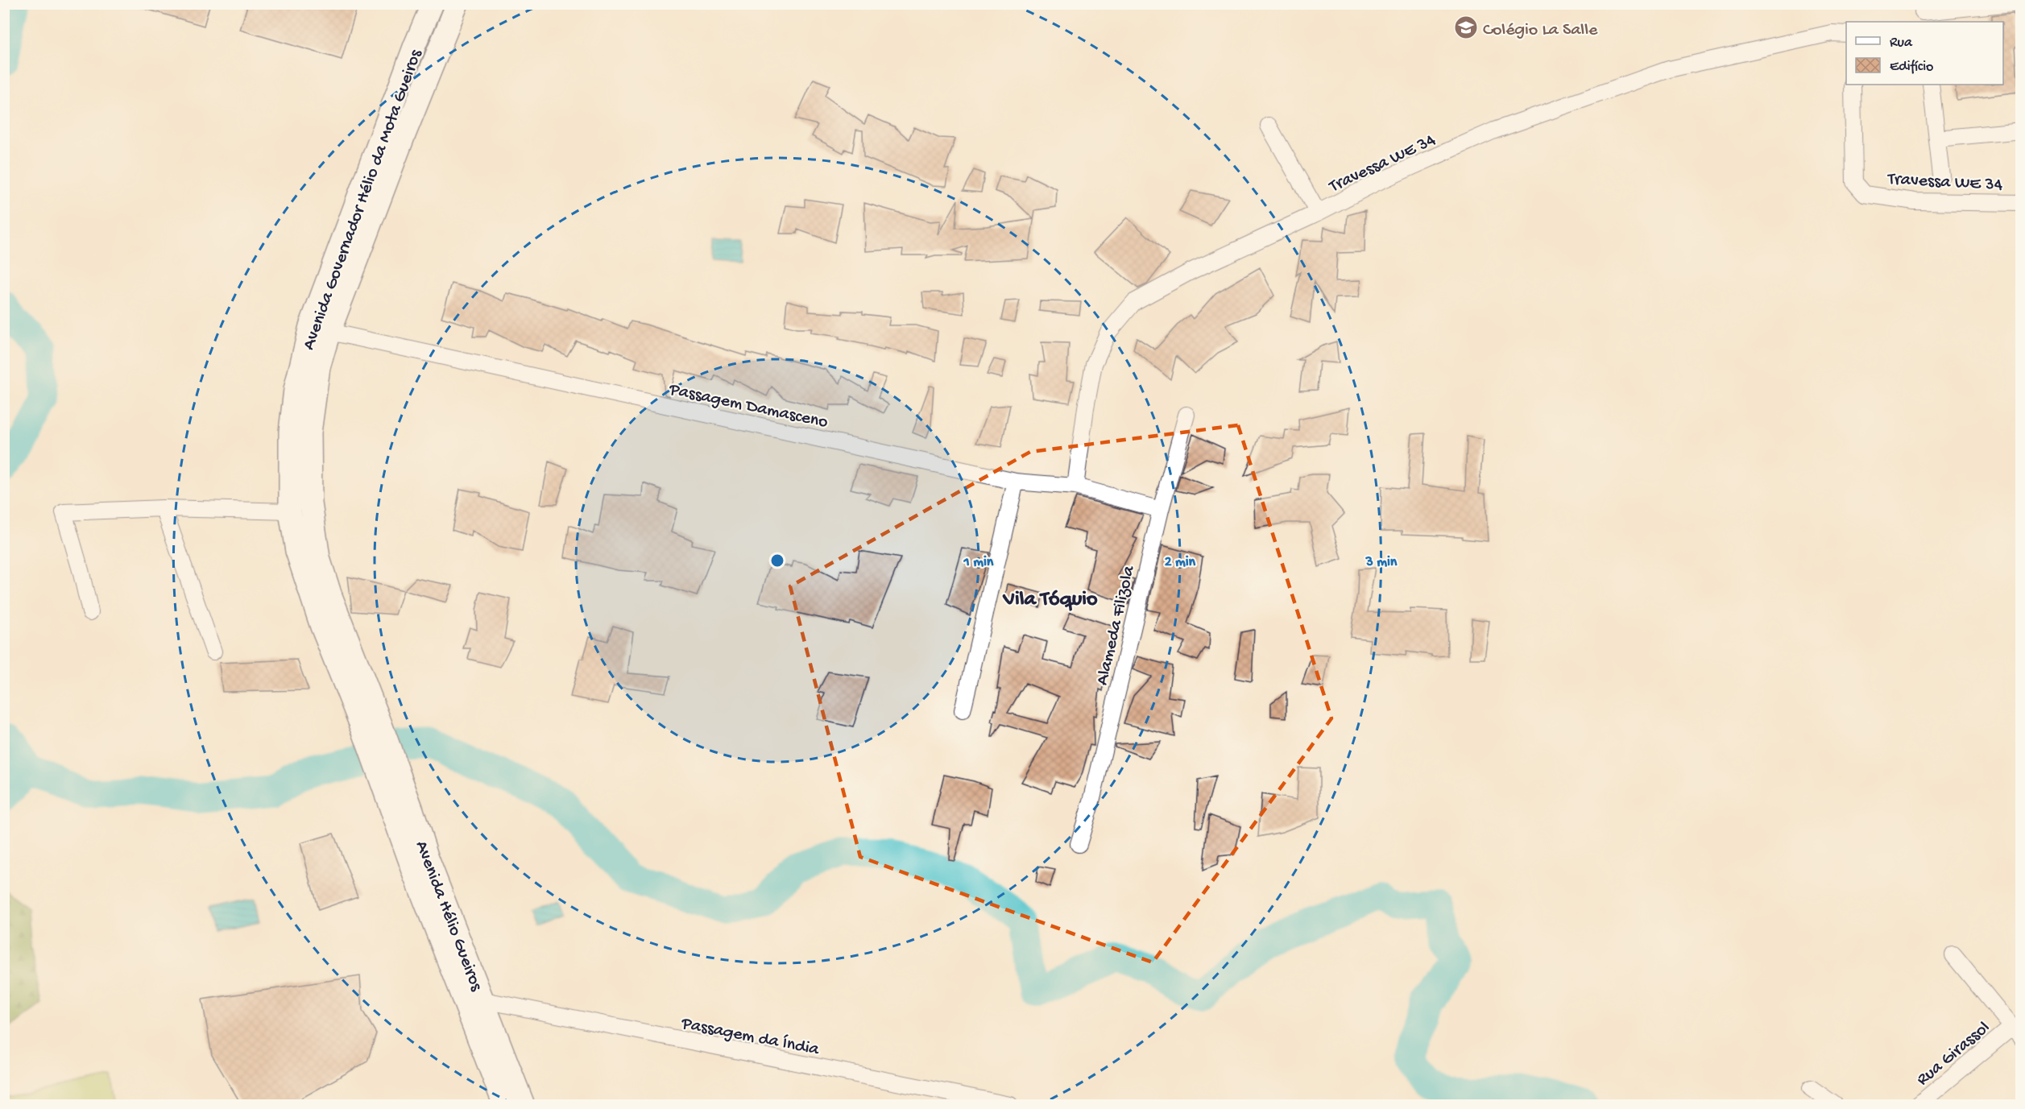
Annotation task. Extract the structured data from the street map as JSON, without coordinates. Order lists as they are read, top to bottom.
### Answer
{
  "streets": {
    "main road": ["Avenida Governador Hélio da Mota Gueiros", "Avenida Hélio Gueiros"],
    "street": [
      "Travessa WE 34",
      "Passagem Damasceno",
      "Alameda Filizola",
      "Passagem da Índia",
      "Rua Girassol"
    ]
  },
  "crossings": [
    ["Travessa WE 34", "Passagem Damasceno"],
    ["Avenida Governador Hélio da Mota Gueiros", "Passagem Damasceno"],
    ["Avenida Governador Hélio da Mota Gueiros", "Avenida Hélio Gueiros"],
    ["Passagem Damasceno", "Alameda Filizola"],
    ["Avenida Hélio Gueiros", "Passagem da Índia"]
  ],
  "districts": ["Vila Tóquio"],
  "places": {
    "school or university": ["Colégio La Salle"]
  },
  "legend": ["Rua", "Edifício"],
  "rings": ["1 min", "2 min", "3 min"]
}
